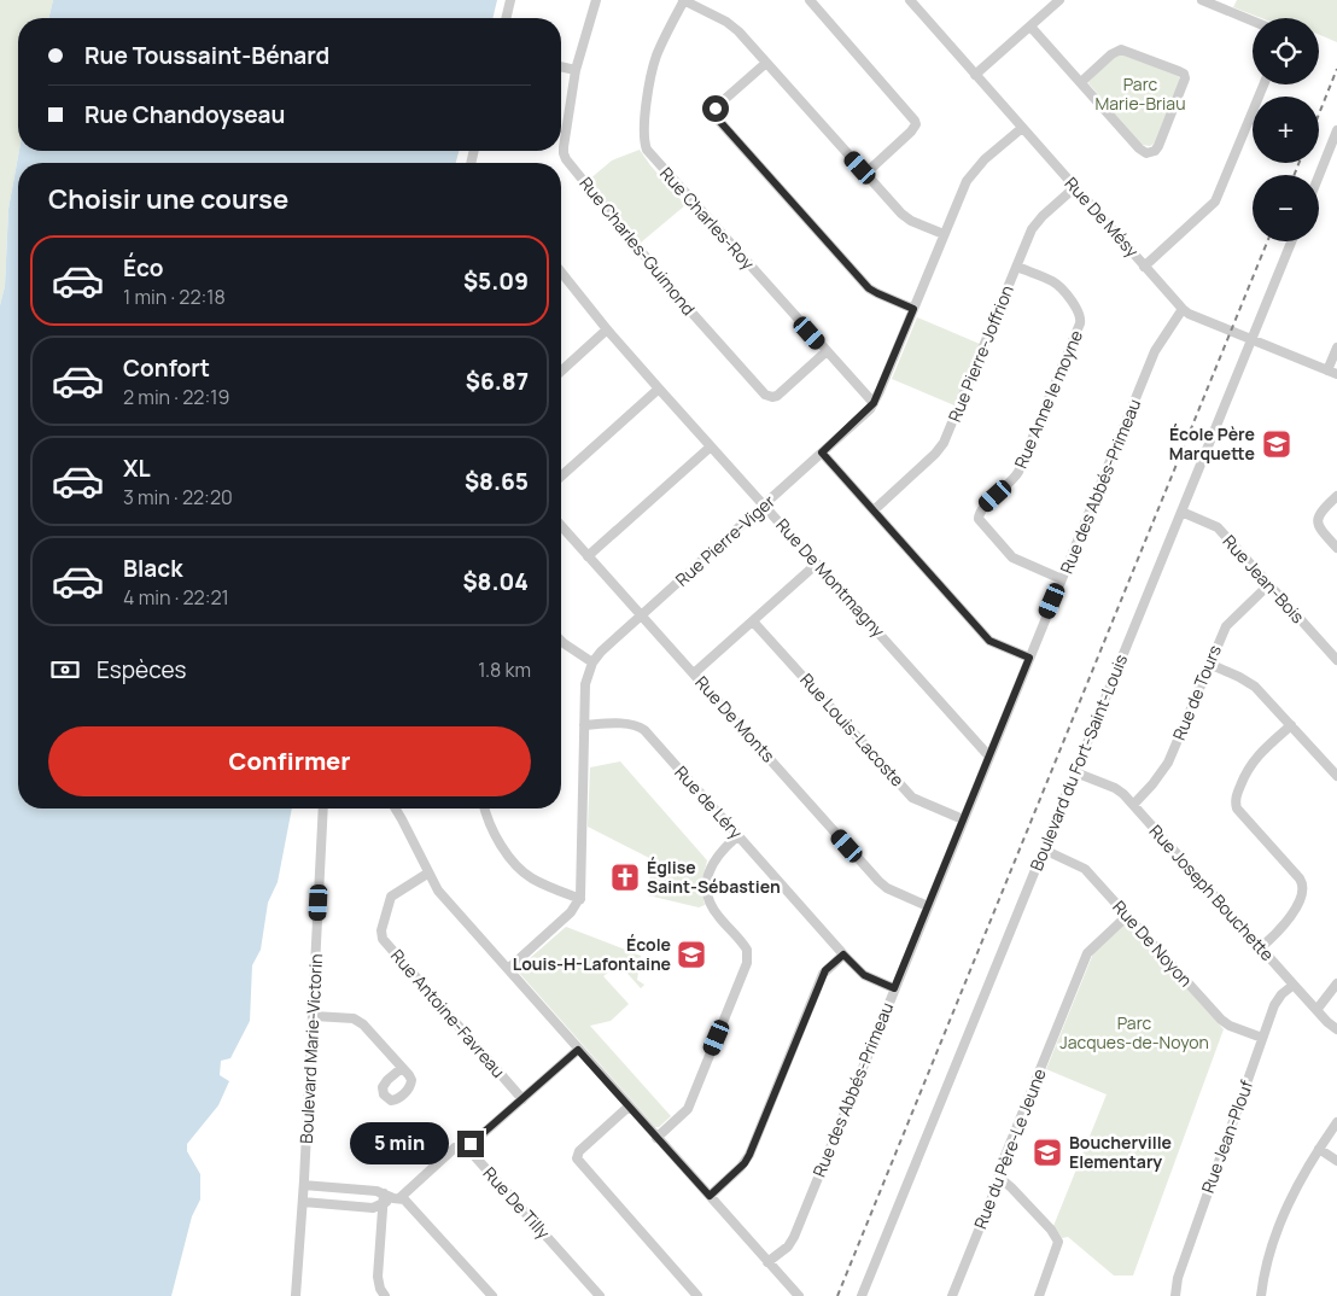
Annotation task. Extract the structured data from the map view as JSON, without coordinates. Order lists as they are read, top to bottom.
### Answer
{
  "streets": {
    "street": [
      "Rue De Mésy",
      "Rue Charles-Roy",
      "Rue Charles-Guimond",
      "Rue Pierre-Joffrion",
      "Rue Anne le moyne",
      "Rue des Abbés-Primeau",
      "Rue Pierre-Viger",
      "Rue De Montmagny",
      "Rue Jean-Bois",
      "Rue de Tours",
      "Rue De Monts",
      "Rue Louis-Lacoste",
      "Boulevard du Fort-Saint-Louis",
      "Rue de Léry",
      "Rue Joseph Bouchette",
      "Rue De Noyon",
      "Rue Antoine-Favreau",
      "Boulevard Marie-Victorin",
      "Rue Jean-Plouf",
      "Rue du Père-Le Jeune",
      "Rue De Tilly"
    ]
  },
  "crossings": [
    ["Rue De Mésy", "Rue Pierre-Joffrion"],
    ["Rue De Mésy", "Rue des Abbés-Primeau"],
    ["Rue De Mésy", "Rue Pierre-Viger"],
    ["Rue De Mésy", "Boulevard du Fort-Saint-Louis"],
    ["Rue Charles-Roy", "Rue Charles-Guimond"],
    ["Rue Charles-Roy", "Rue Pierre-Viger"],
    ["Rue Pierre-Joffrion", "Rue Anne le moyne"],
    ["Rue Anne le moyne", "Rue des Abbés-Primeau"],
    ["Rue des Abbés-Primeau", "Rue De Montmagny"],
    ["Rue des Abbés-Primeau", "Rue De Monts"],
    ["Rue des Abbés-Primeau", "Rue Louis-Lacoste"],
    ["Rue des Abbés-Primeau", "Rue de Léry"],
    ["Rue Pierre-Viger", "Rue De Montmagny"],
    ["Rue Pierre-Viger", "Rue De Monts"],
    ["Rue Jean-Bois", "Rue de Tours"],
    ["Rue Jean-Bois", "Boulevard du Fort-Saint-Louis"],
    ["Rue de Tours", "Rue Joseph Bouchette"],
    ["Boulevard du Fort-Saint-Louis", "Rue Joseph Bouchette"],
    ["Boulevard du Fort-Saint-Louis", "Rue De Noyon"],
    ["Rue Joseph Bouchette", "Rue Jean-Plouf"],
    ["Rue De Noyon", "Rue Jean-Plouf"],
    ["Rue De Noyon", "Rue du Père-Le Jeune"]
  ],
  "parks": ["Parc Marie-Briau", "Parc Jacques-de-Noyon"],
  "places": {
    "school or university": ["École Père Marquette", "École Louis-H-Lafontaine", "Boucherville Elementary"],
    "church": ["Église Saint-Sébastien"]
  },
  "page": {
    "map_buttons": ["+", "−"],
    "banner": ["Rue Toussaint-Bénard", "Rue Chandoyseau"],
    "heading": "Choisir une course",
    "list": [
      {
        "name": "Éco",
        "note": "1 min · 22:18",
        "value": "$5.09"
      },
      {
        "name": "Confort",
        "note": "2 min · 22:19",
        "value": "$6.87"
      },
      {
        "name": "XL",
        "note": "3 min · 22:20",
        "value": "$8.65"
      },
      {
        "name": "Black",
        "note": "4 min · 22:21",
        "value": "$8.04"
      }
    ],
    "pay": ["Espèces", "1.8 km"],
    "buttons": "Confirmer",
    "bubble": "5 min"
  }
}
